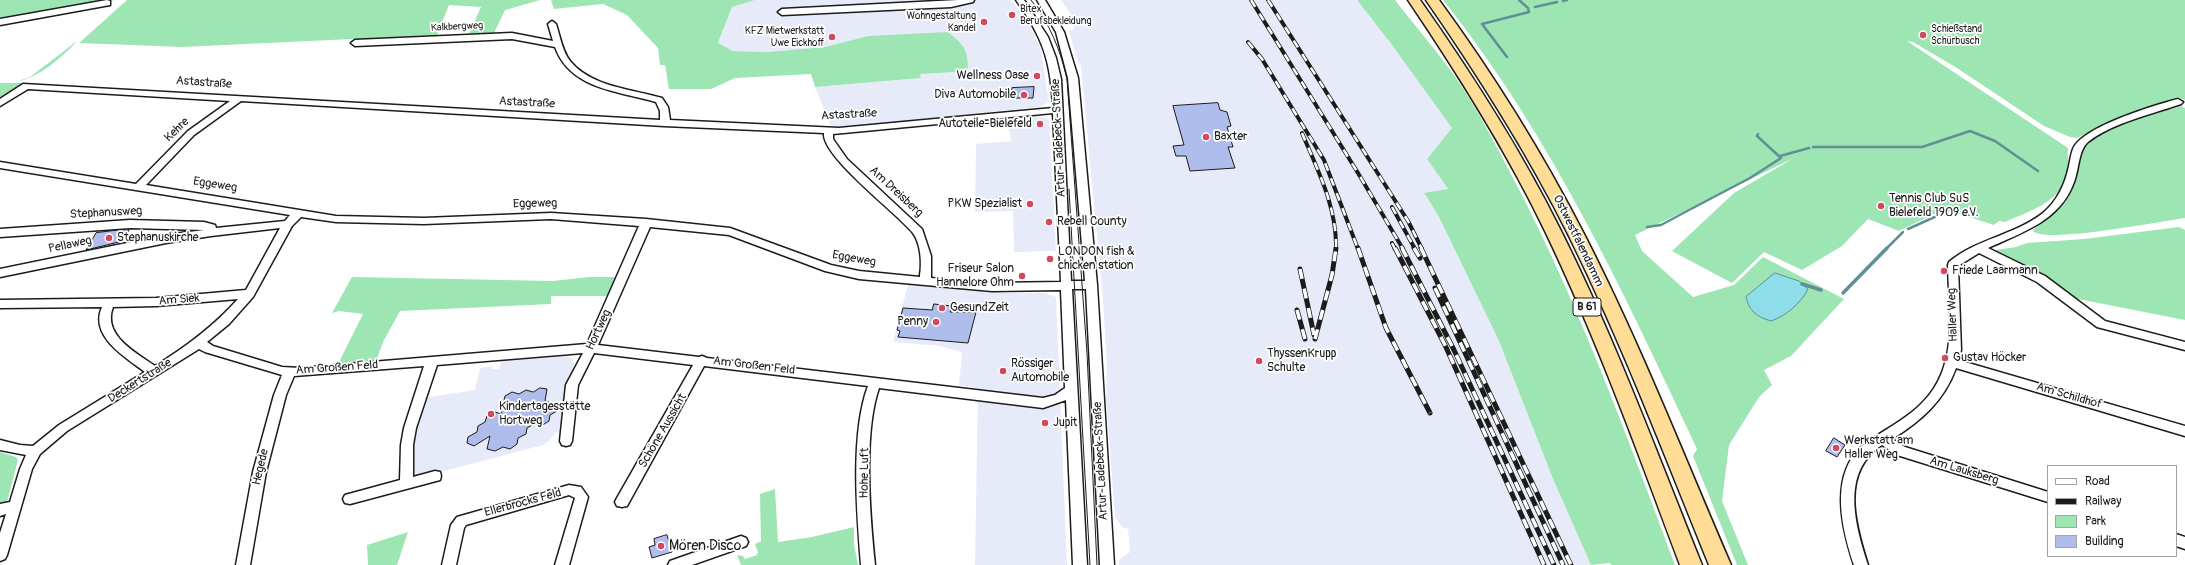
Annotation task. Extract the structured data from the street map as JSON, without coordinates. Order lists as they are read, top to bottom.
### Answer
{
  "streets": {
    "highway": ["Ostwestfalendamm", "B 61"],
    "street": [
      "Kalkbergweg",
      "Astastraße",
      "Kehre",
      "Artur-Ladebeck-Straße",
      "Eggeweg",
      "Am Dreisberg",
      "Stephanusweg",
      "Pellaweg",
      "Am Siek",
      "Haller Weg",
      "Hortweg",
      "Am Großen Feld",
      "Deckertstraße",
      "Am Schildhof",
      "Schöne Aussicht",
      "Hegede",
      "Am Lauksberg",
      "Hohe Luft",
      "Ellerbrocks Feld"
    ]
  },
  "crossings": [
    ["Astastraße", "Kehre"],
    ["Astastraße", "Artur-Ladebeck-Straße"],
    ["Astastraße", "Am Dreisberg"],
    ["Kehre", "Eggeweg"],
    ["Artur-Ladebeck-Straße", "Eggeweg"],
    ["Artur-Ladebeck-Straße", "Am Großen Feld"],
    ["Eggeweg", "Am Dreisberg"],
    ["Eggeweg", "Hortweg"],
    ["Eggeweg", "Deckertstraße"],
    ["Stephanusweg", "Pellaweg"],
    ["Ostwestfalendamm", "B 61"],
    ["Pellaweg", "Deckertstraße"],
    ["Am Siek", "Deckertstraße"],
    ["Haller Weg", "Am Schildhof"],
    ["Haller Weg", "Am Lauksberg"],
    ["Hortweg", "Am Großen Feld"],
    ["Am Großen Feld", "Deckertstraße"],
    ["Am Großen Feld", "Schöne Aussicht"],
    ["Am Großen Feld", "Hegede"],
    ["Am Großen Feld", "Hohe Luft"]
  ],
  "places": [
    "Bitex Berufsbekleidung",
    "Wohngestaltung Kandel",
    "Schießstand Schürbusch",
    "KFZ Mietwerkstatt Uwe Eickhoff",
    "Wellness Oase",
    "Diva Automobile",
    "Autoteile-Bielefeld",
    "Baxter",
    "PKW Spezialist",
    "Tennis Club SuS Bielefeld 1909 e.V.",
    "Rebell County",
    "Stephanuskirche",
    "LONDON fish & chicken station",
    "Friede Laarmann",
    "Friseur Salon Hannelore Ohm",
    "GesundZeit",
    "Penny",
    "Gustav Höcker",
    "ThyssenKrupp Schulte",
    "Rössiger Automobile",
    "Kindertagesstätte Hortweg",
    "Jupit",
    "Werkstatt am Haller Weg",
    "Mören Disco"
  ],
  "legend": [
    "Road",
    "Railway",
    "Park",
    "Building"
  ]
}
